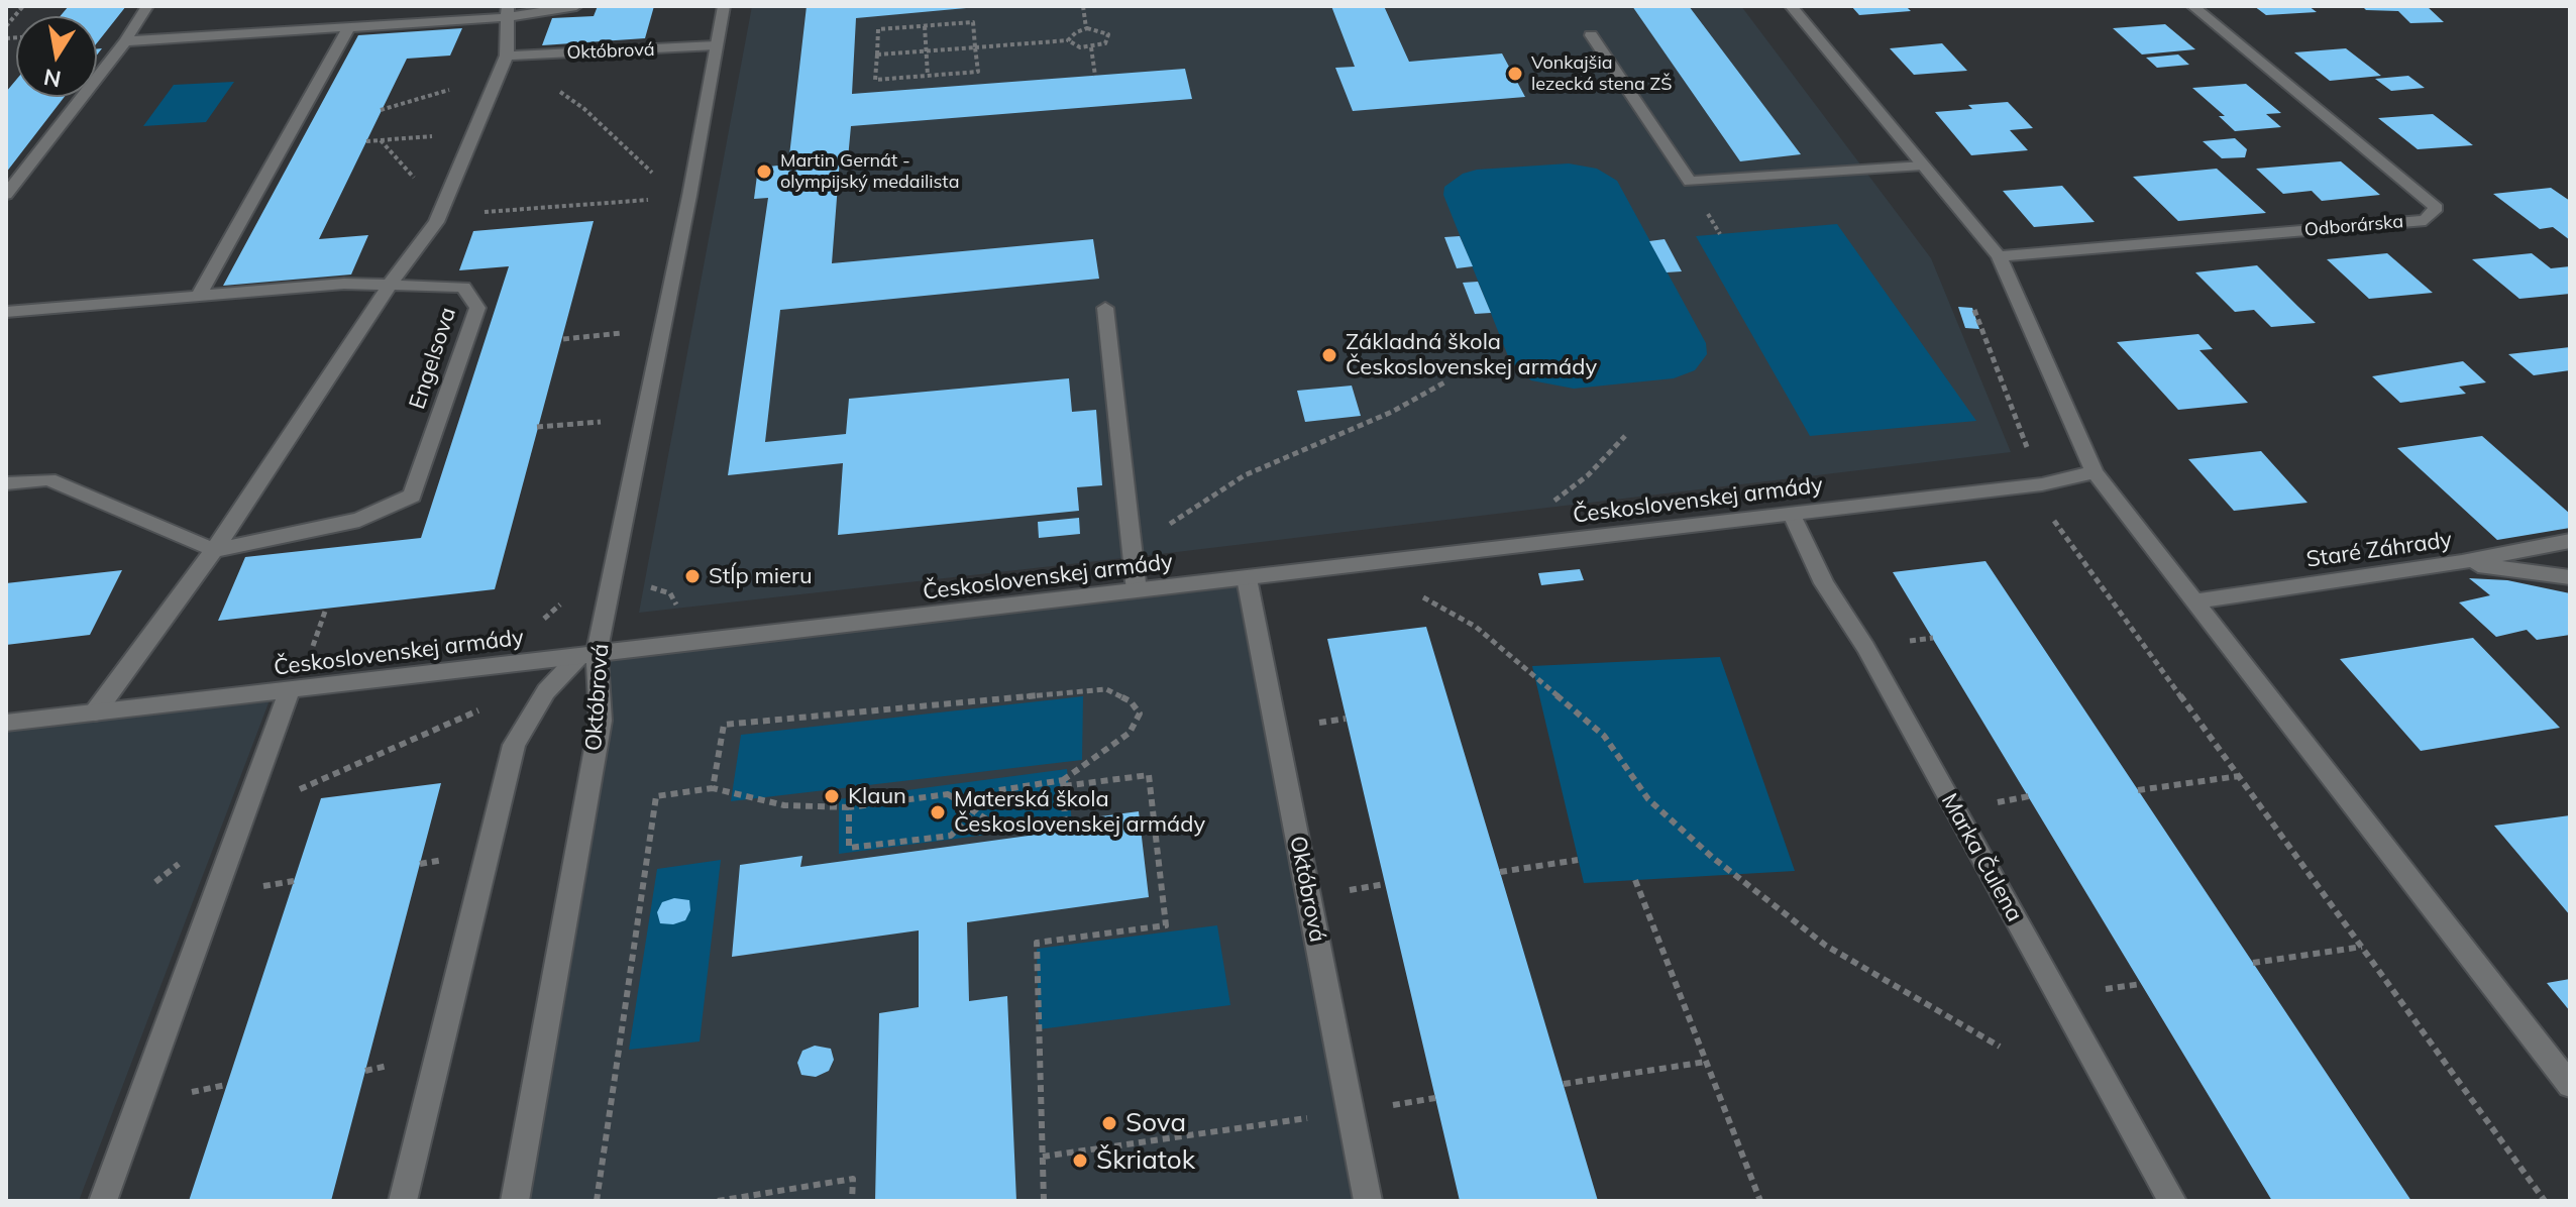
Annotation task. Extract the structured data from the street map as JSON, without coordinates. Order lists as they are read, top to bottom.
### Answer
{
  "streets": {
    "street": [
      "Októbrová",
      "Odborárska",
      "Engelsova",
      "Československej armády",
      "Staré Záhrady",
      "Marka Čulena"
    ]
  },
  "crossings": [
    ["Októbrová", "Československej armády"],
    ["Československej armády", "Marka Čulena"]
  ],
  "places": [
    "Vonkajšia lezecká stena ZŠ",
    "Martin Gernát - olympijský medailista",
    "Základná škola Československej armády",
    "Stĺp mieru",
    "Klaun",
    "Materská škola Československej armády",
    "Sova",
    "Škriatok"
  ],
  "north": "bottom"
}
